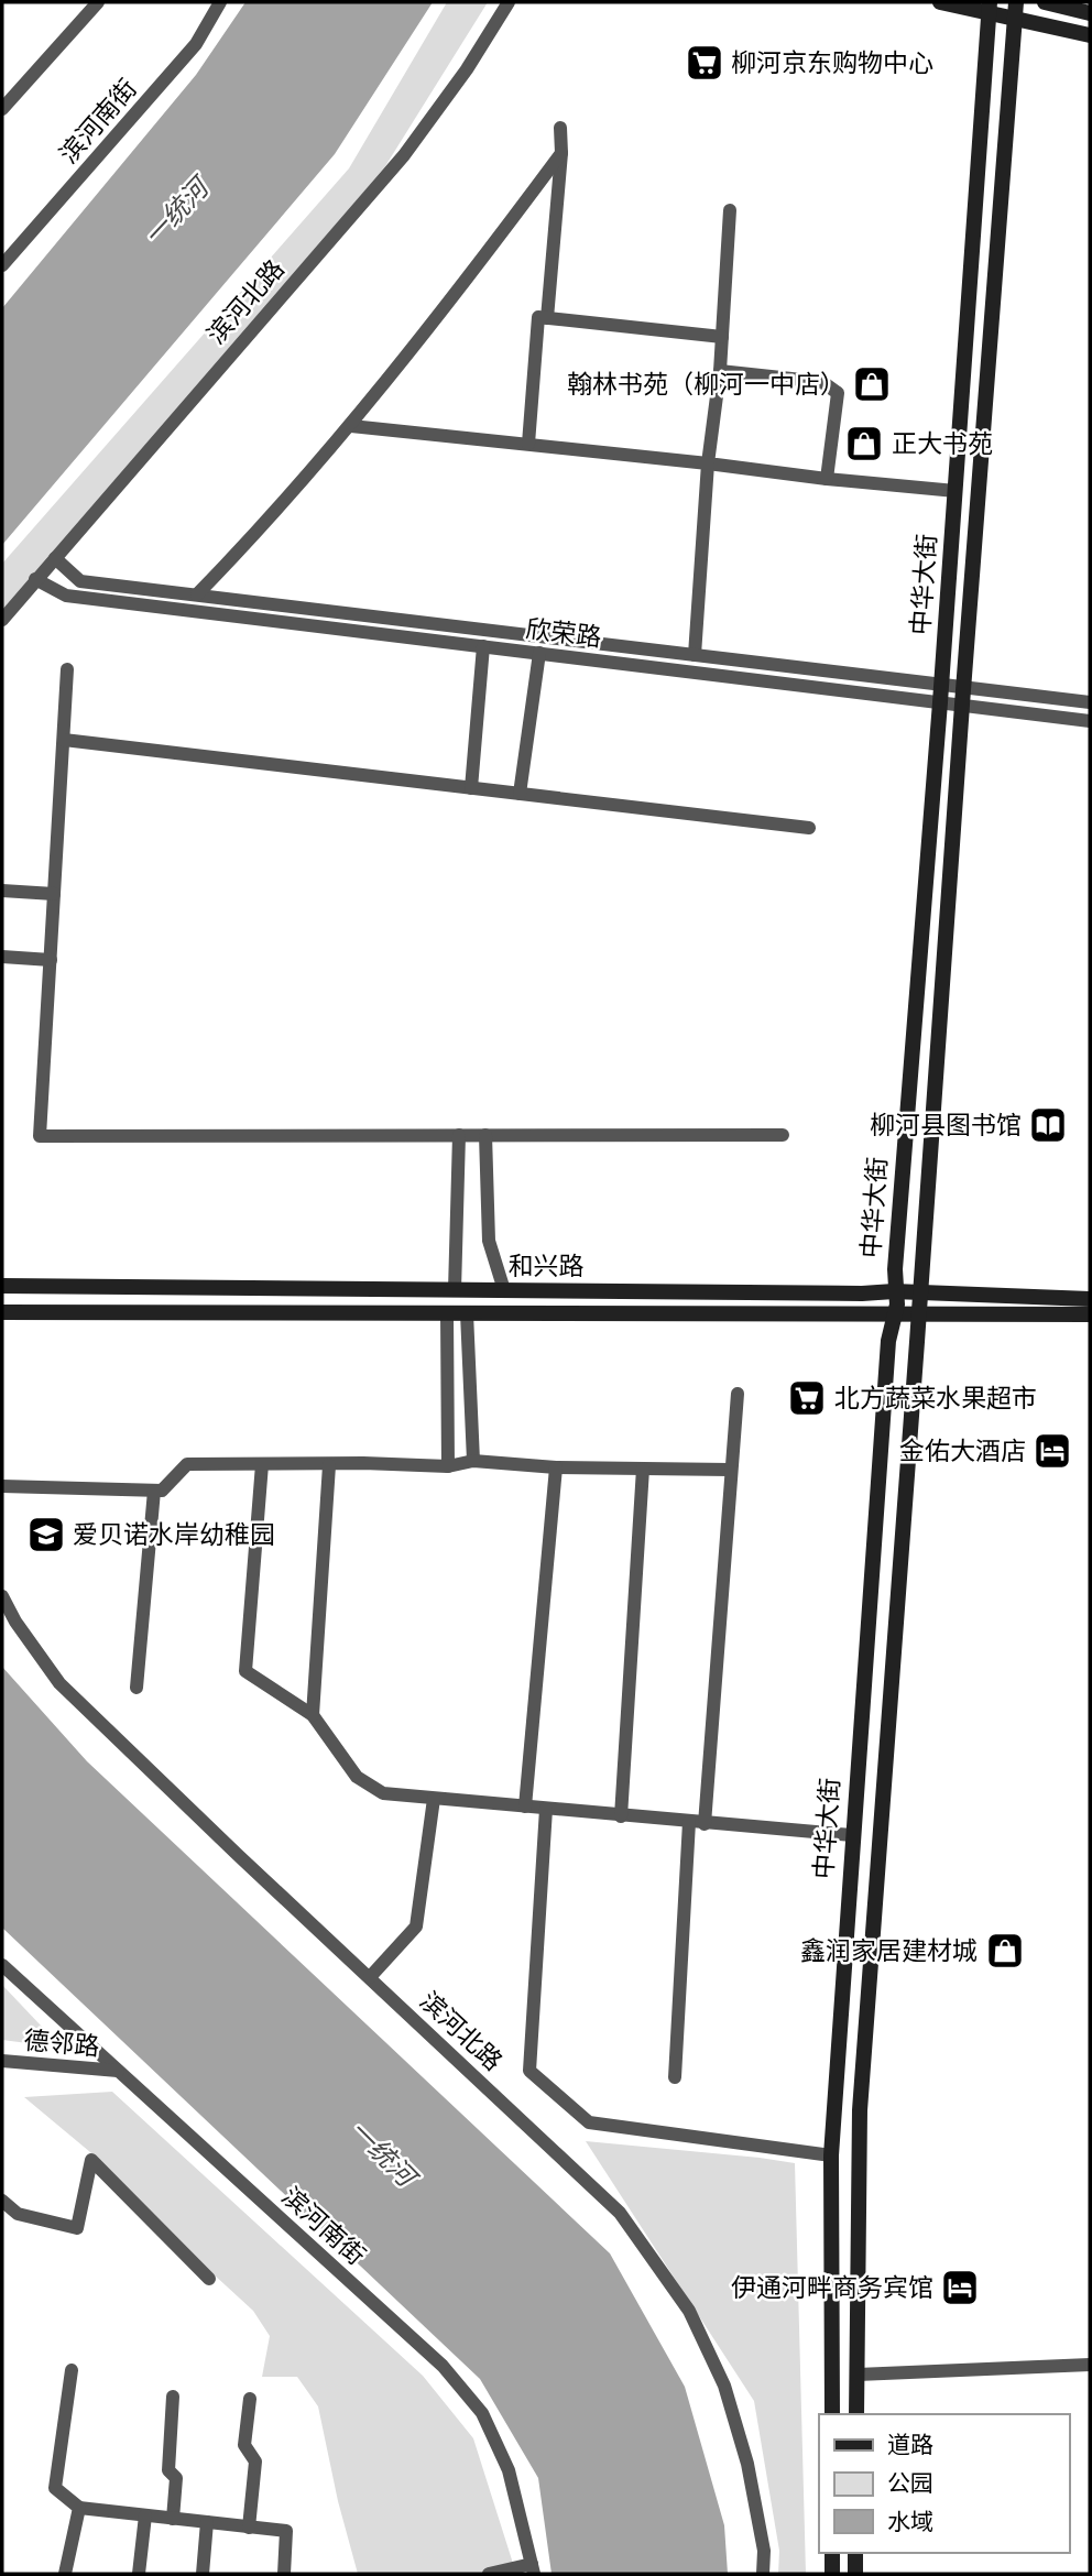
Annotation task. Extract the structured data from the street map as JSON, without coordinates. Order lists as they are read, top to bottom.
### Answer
{
  "streets": {
    "main road": ["中华大街", "和兴路"],
    "street": [
      "滨河南街",
      "滨河北路",
      "欣荣路",
      "德邻路"
    ]
  },
  "crossings": [
    ["滨河南街", "德邻路"],
    ["滨河北路", "欣荣路"],
    ["中华大街", "欣荣路"],
    ["中华大街", "和兴路"]
  ],
  "water": ["一统河"],
  "places": {
    "supermarket": ["柳河京东购物中心", "北方蔬菜水果超市"],
    "shop": ["翰林书苑（柳河一中店）", "正大书苑", "鑫润家居建材城"],
    "library": ["柳河县图书馆"],
    "hotel": ["金佑大酒店", "伊通河畔商务宾馆"],
    "school or university": ["爱贝诺水岸幼稚园"]
  },
  "legend": ["道路", "公园", "水域"]
}
